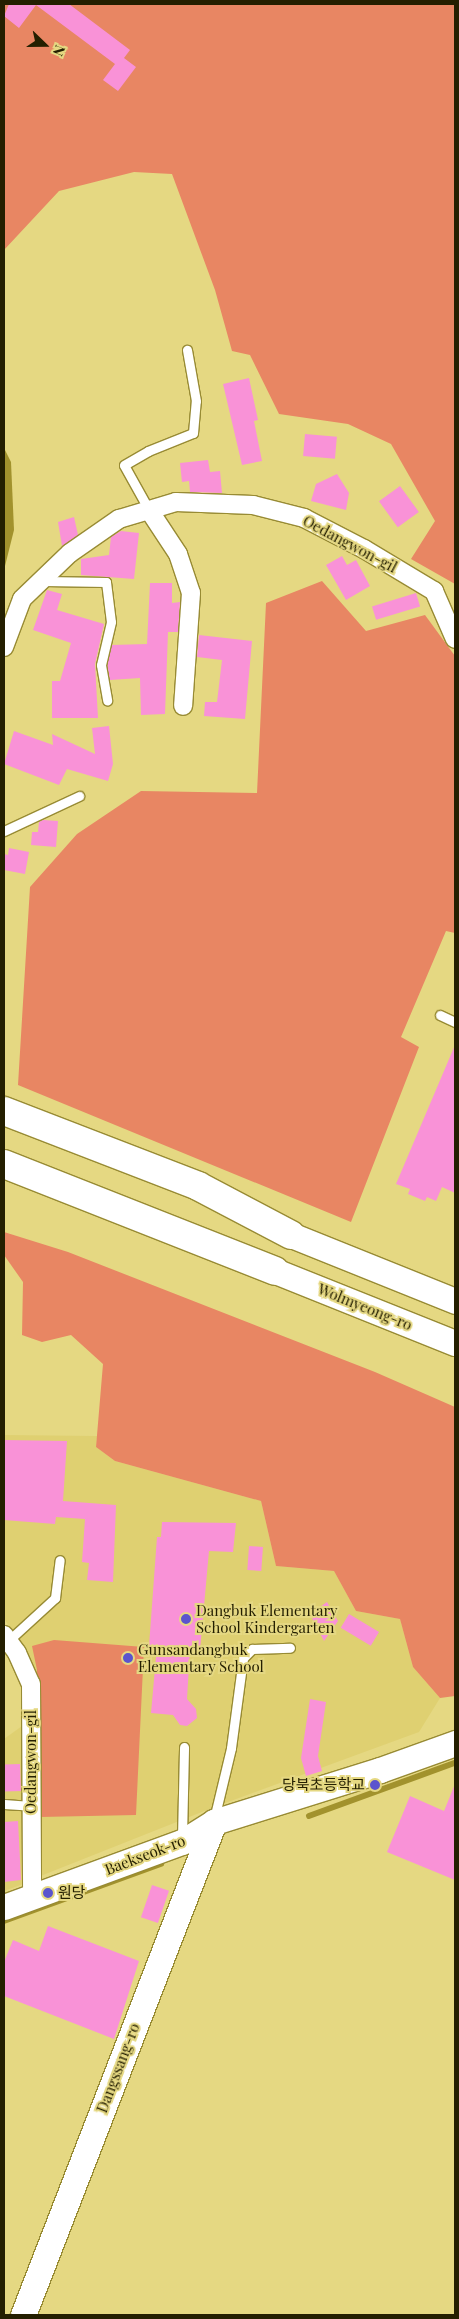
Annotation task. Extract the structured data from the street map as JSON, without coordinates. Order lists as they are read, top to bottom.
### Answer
{
  "streets": {
    "street": [
      "Oedangwon-gil",
      "Wolmyeong-ro",
      "Baekseok-ro",
      "Dangssang-ro"
    ]
  },
  "crossings": [
    ["Oedangwon-gil", "Baekseok-ro"],
    ["Baekseok-ro", "Dangssang-ro"]
  ],
  "places": [
    "Dangbuk Elementary School Kindergarten",
    "Gunsandangbuk Elementary School",
    "당북초등학교",
    "원당"
  ],
  "north": "right"
}
